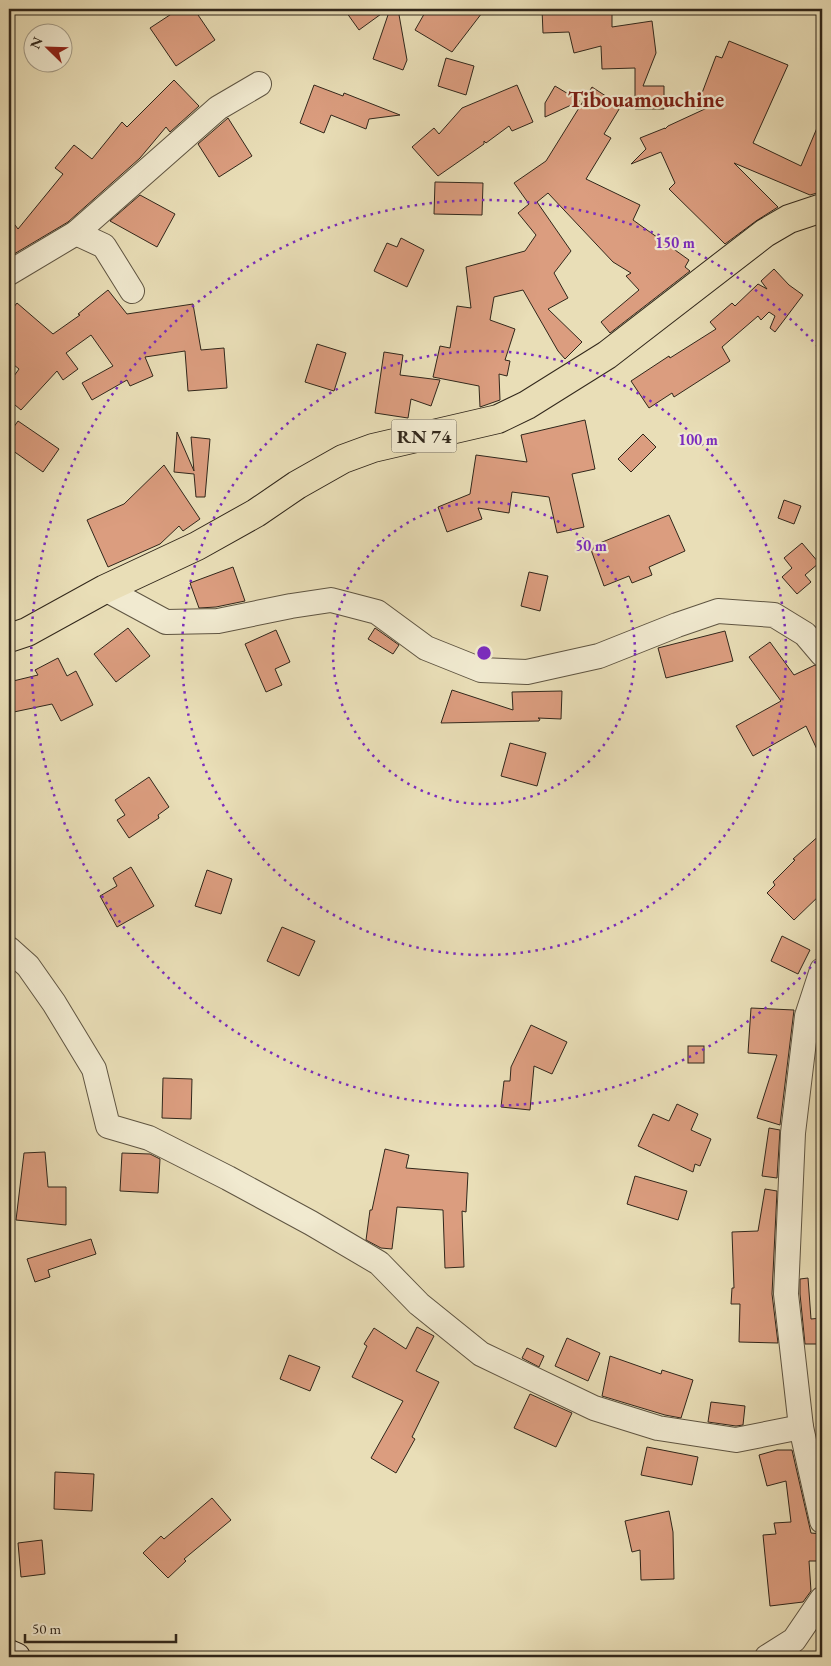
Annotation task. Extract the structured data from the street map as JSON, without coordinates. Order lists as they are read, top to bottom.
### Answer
{
  "streets": {
    "main road": ["RN 74"]
  },
  "districts": ["Tibouamouchine"],
  "scale_bar": "50 m",
  "north": "top left",
  "rings": ["150 m", "100 m", "50 m"]
}
